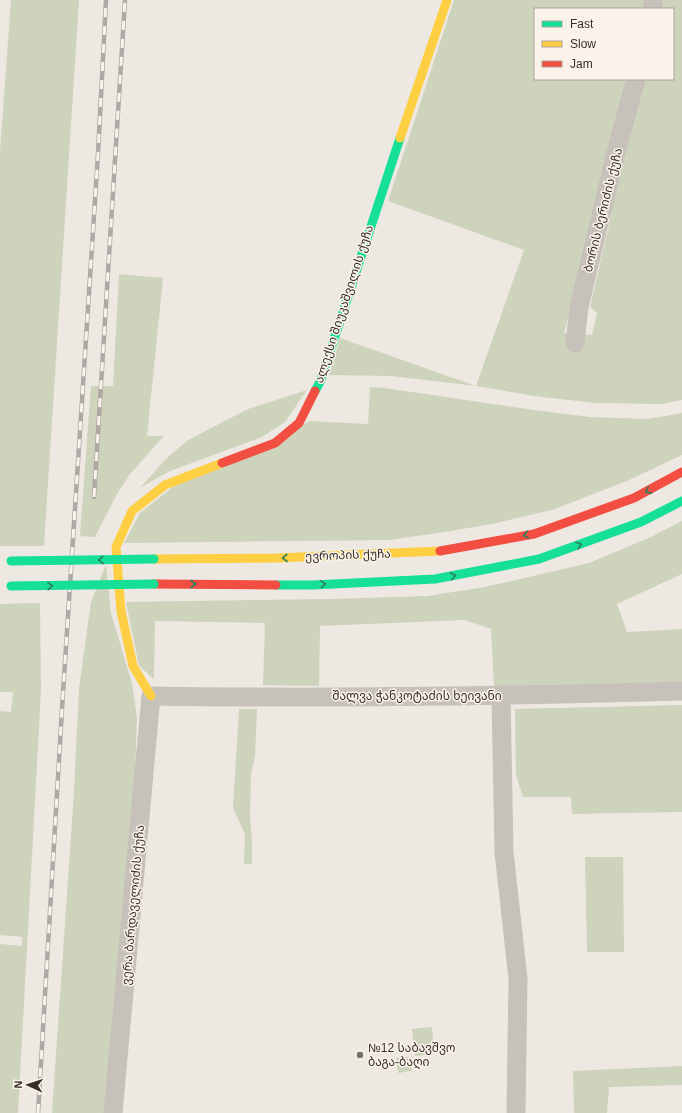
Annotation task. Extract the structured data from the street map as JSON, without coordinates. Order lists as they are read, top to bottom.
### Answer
{
  "streets": {
    "main road": ["ალექსი შიუკაშვილის ქუჩა", "ევროპის ქუჩა"],
    "street": ["ბორის ბერიძის ქუჩა", "შალვა ჭანკოტაძის ხეივანი", "ვერა ბარდაველიძის ქუჩა"]
  },
  "crossings": [
    ["ალექსი შიუკაშვილის ქუჩა", "შალვა ჭანკოტაძის ხეივანი"],
    ["ალექსი შიუკაშვილის ქუჩა", "ვერა ბარდაველიძის ქუჩა"],
    ["შალვა ჭანკოტაძის ხეივანი", "ვერა ბარდაველიძის ქუჩა"]
  ],
  "places": ["№12 საბავშვო ბაგა-ბაღი"],
  "legend": ["Fast", "Slow", "Jam"],
  "north": "left"
}
